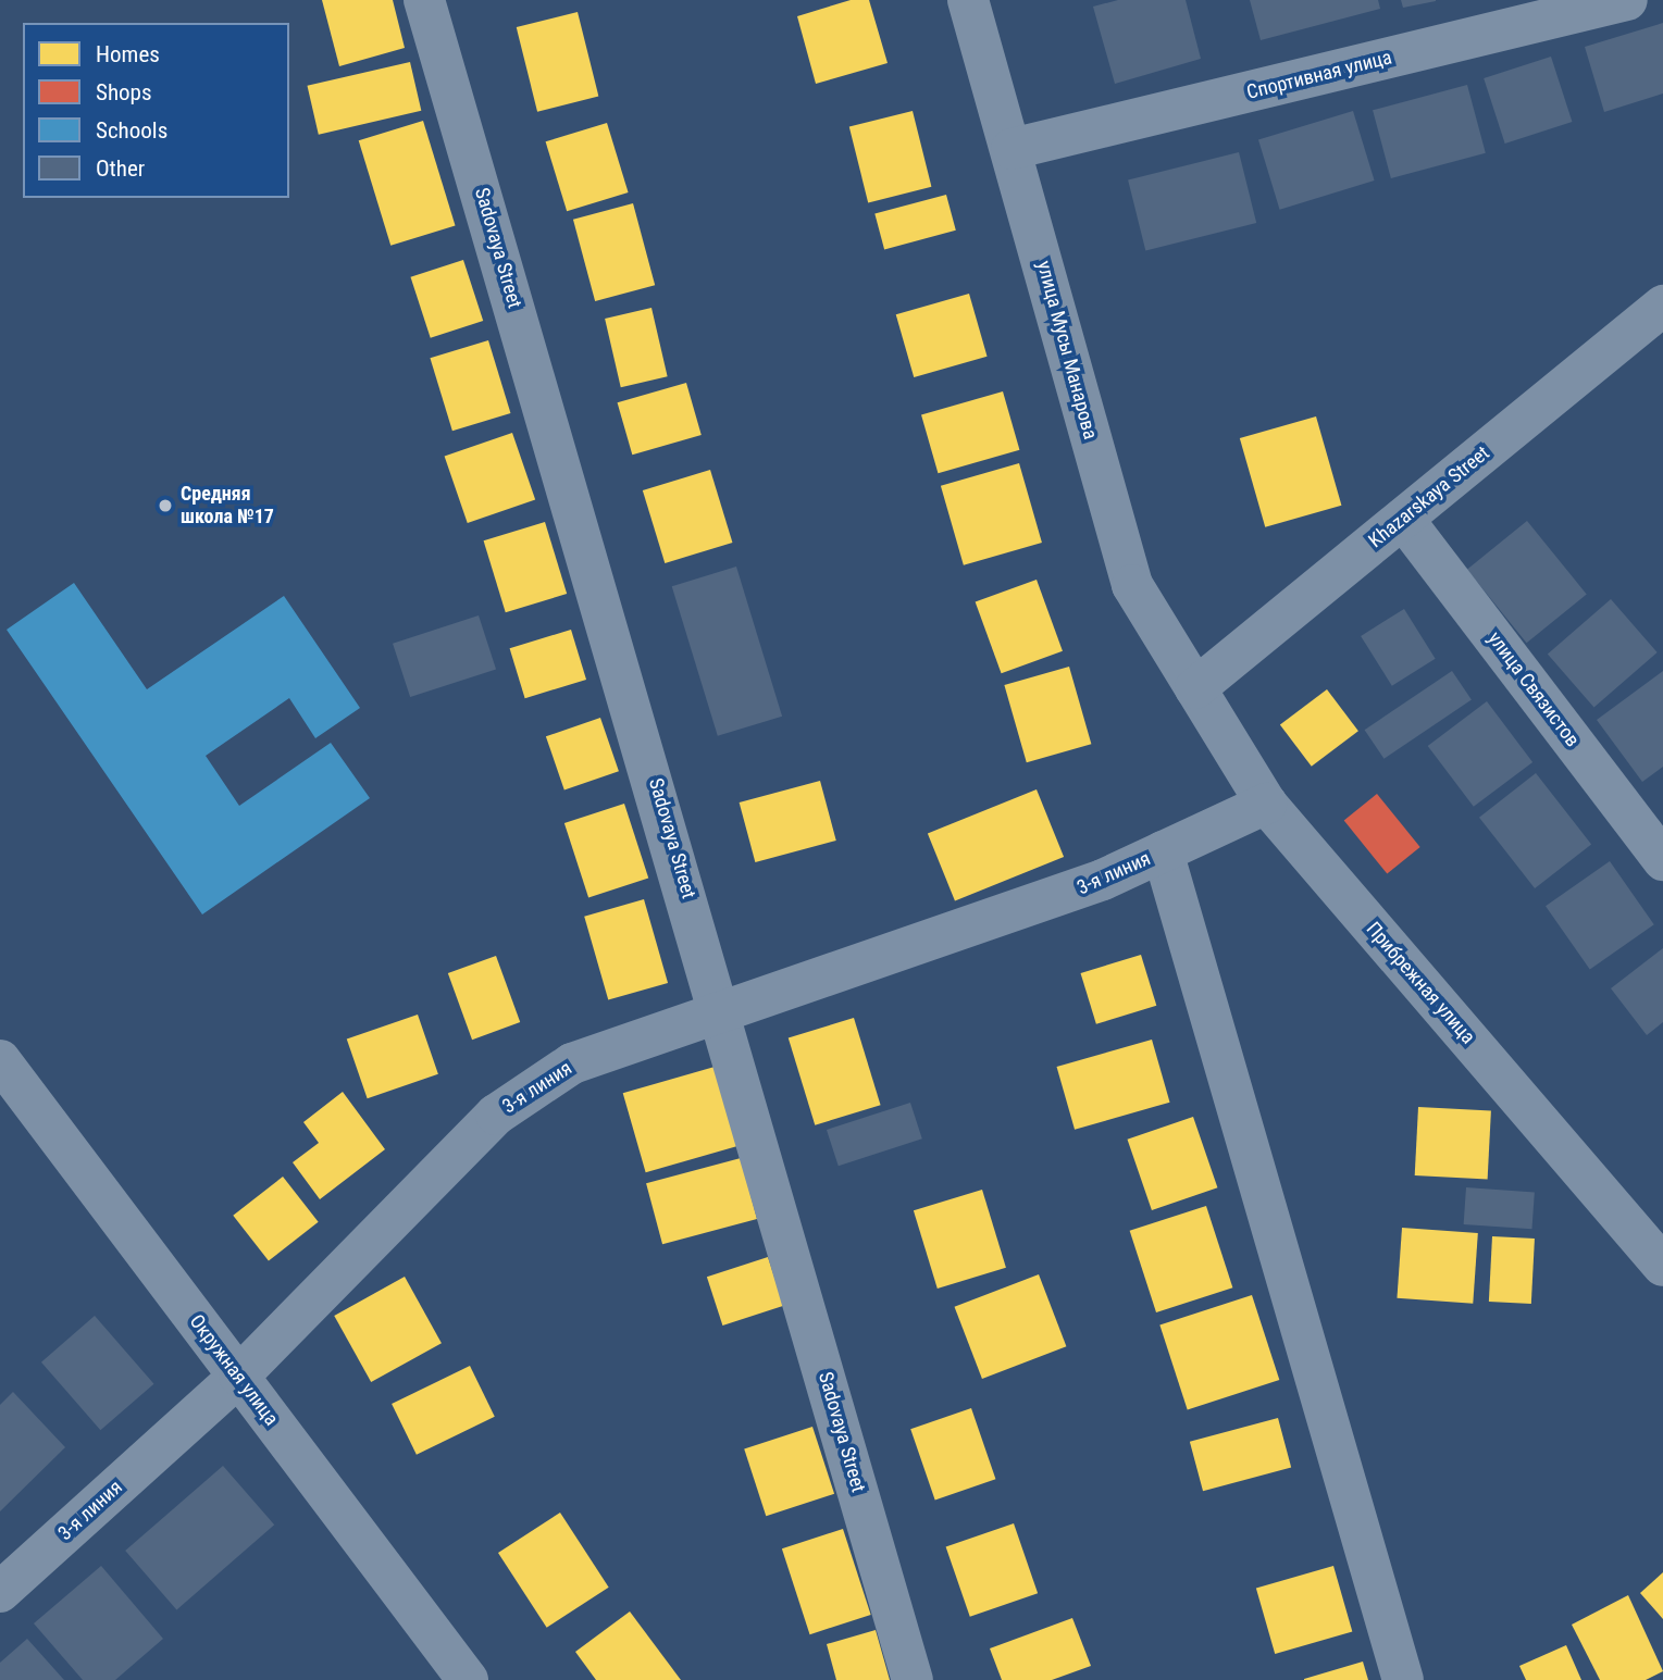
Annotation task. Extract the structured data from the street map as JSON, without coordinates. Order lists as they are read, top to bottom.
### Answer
{
  "streets": {
    "street": [
      "Спортивная улица",
      "Sadovaya Street",
      "улица Мусы Манарова",
      "Khazarskaya Street",
      "улица Связистов",
      "3-я линия",
      "Прибрежная улица",
      "Окружная улица"
    ]
  },
  "crossings": [
    ["Спортивная улица", "улица Мусы Манарова"],
    ["Sadovaya Street", "3-я линия"],
    ["улица Мусы Манарова", "Khazarskaya Street"],
    ["улица Мусы Манарова", "Прибрежная улица"],
    ["Khazarskaya Street", "улица Связистов"],
    ["Khazarskaya Street", "Прибрежная улица"],
    ["3-я линия", "Прибрежная улица"],
    ["3-я линия", "Окружная улица"]
  ],
  "places": ["Средняя школа №17"],
  "legend": [
    "Homes",
    "Shops",
    "Schools",
    "Other"
  ]
}
